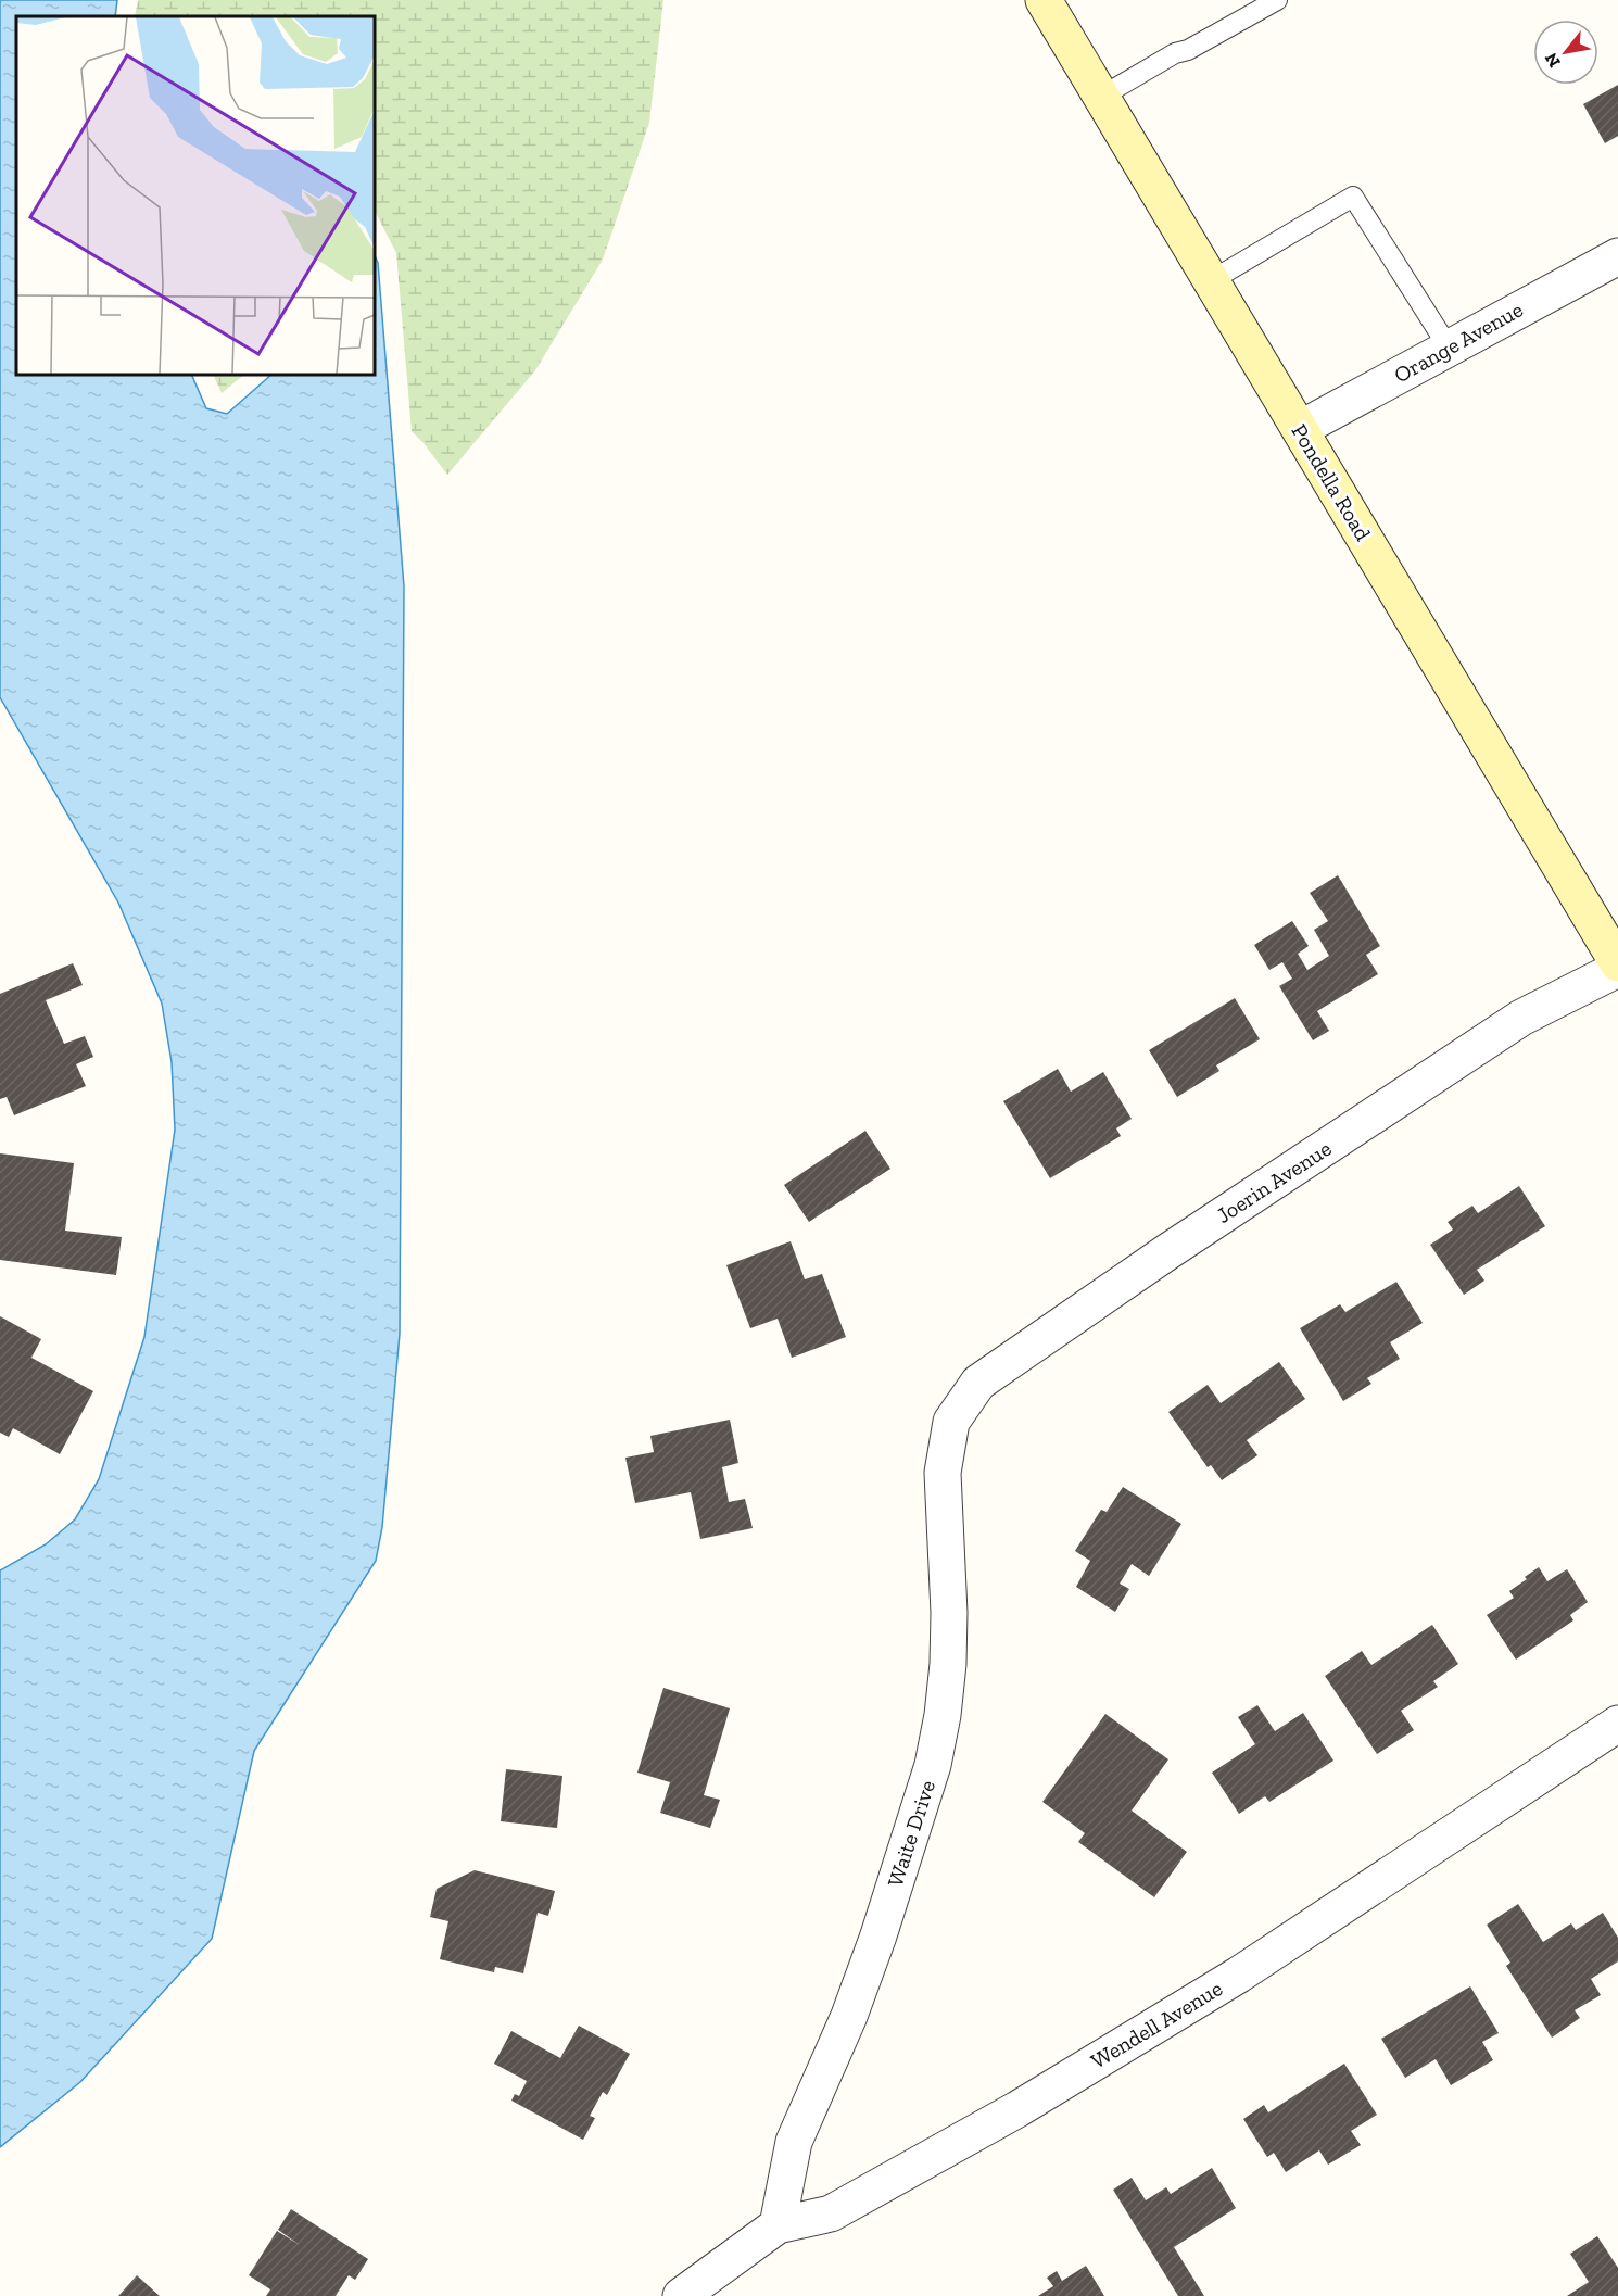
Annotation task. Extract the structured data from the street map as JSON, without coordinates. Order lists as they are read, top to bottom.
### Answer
{
  "streets": {
    "main road": ["Pondella Road"],
    "street": [
      "Orange Avenue",
      "Joerin Avenue",
      "Waite Drive",
      "Wendell Avenue"
    ]
  },
  "crossings": [
    ["Orange Avenue", "Pondella Road"],
    ["Joerin Avenue", "Waite Drive"],
    ["Waite Drive", "Wendell Avenue"]
  ],
  "north": "bottom left"
}
